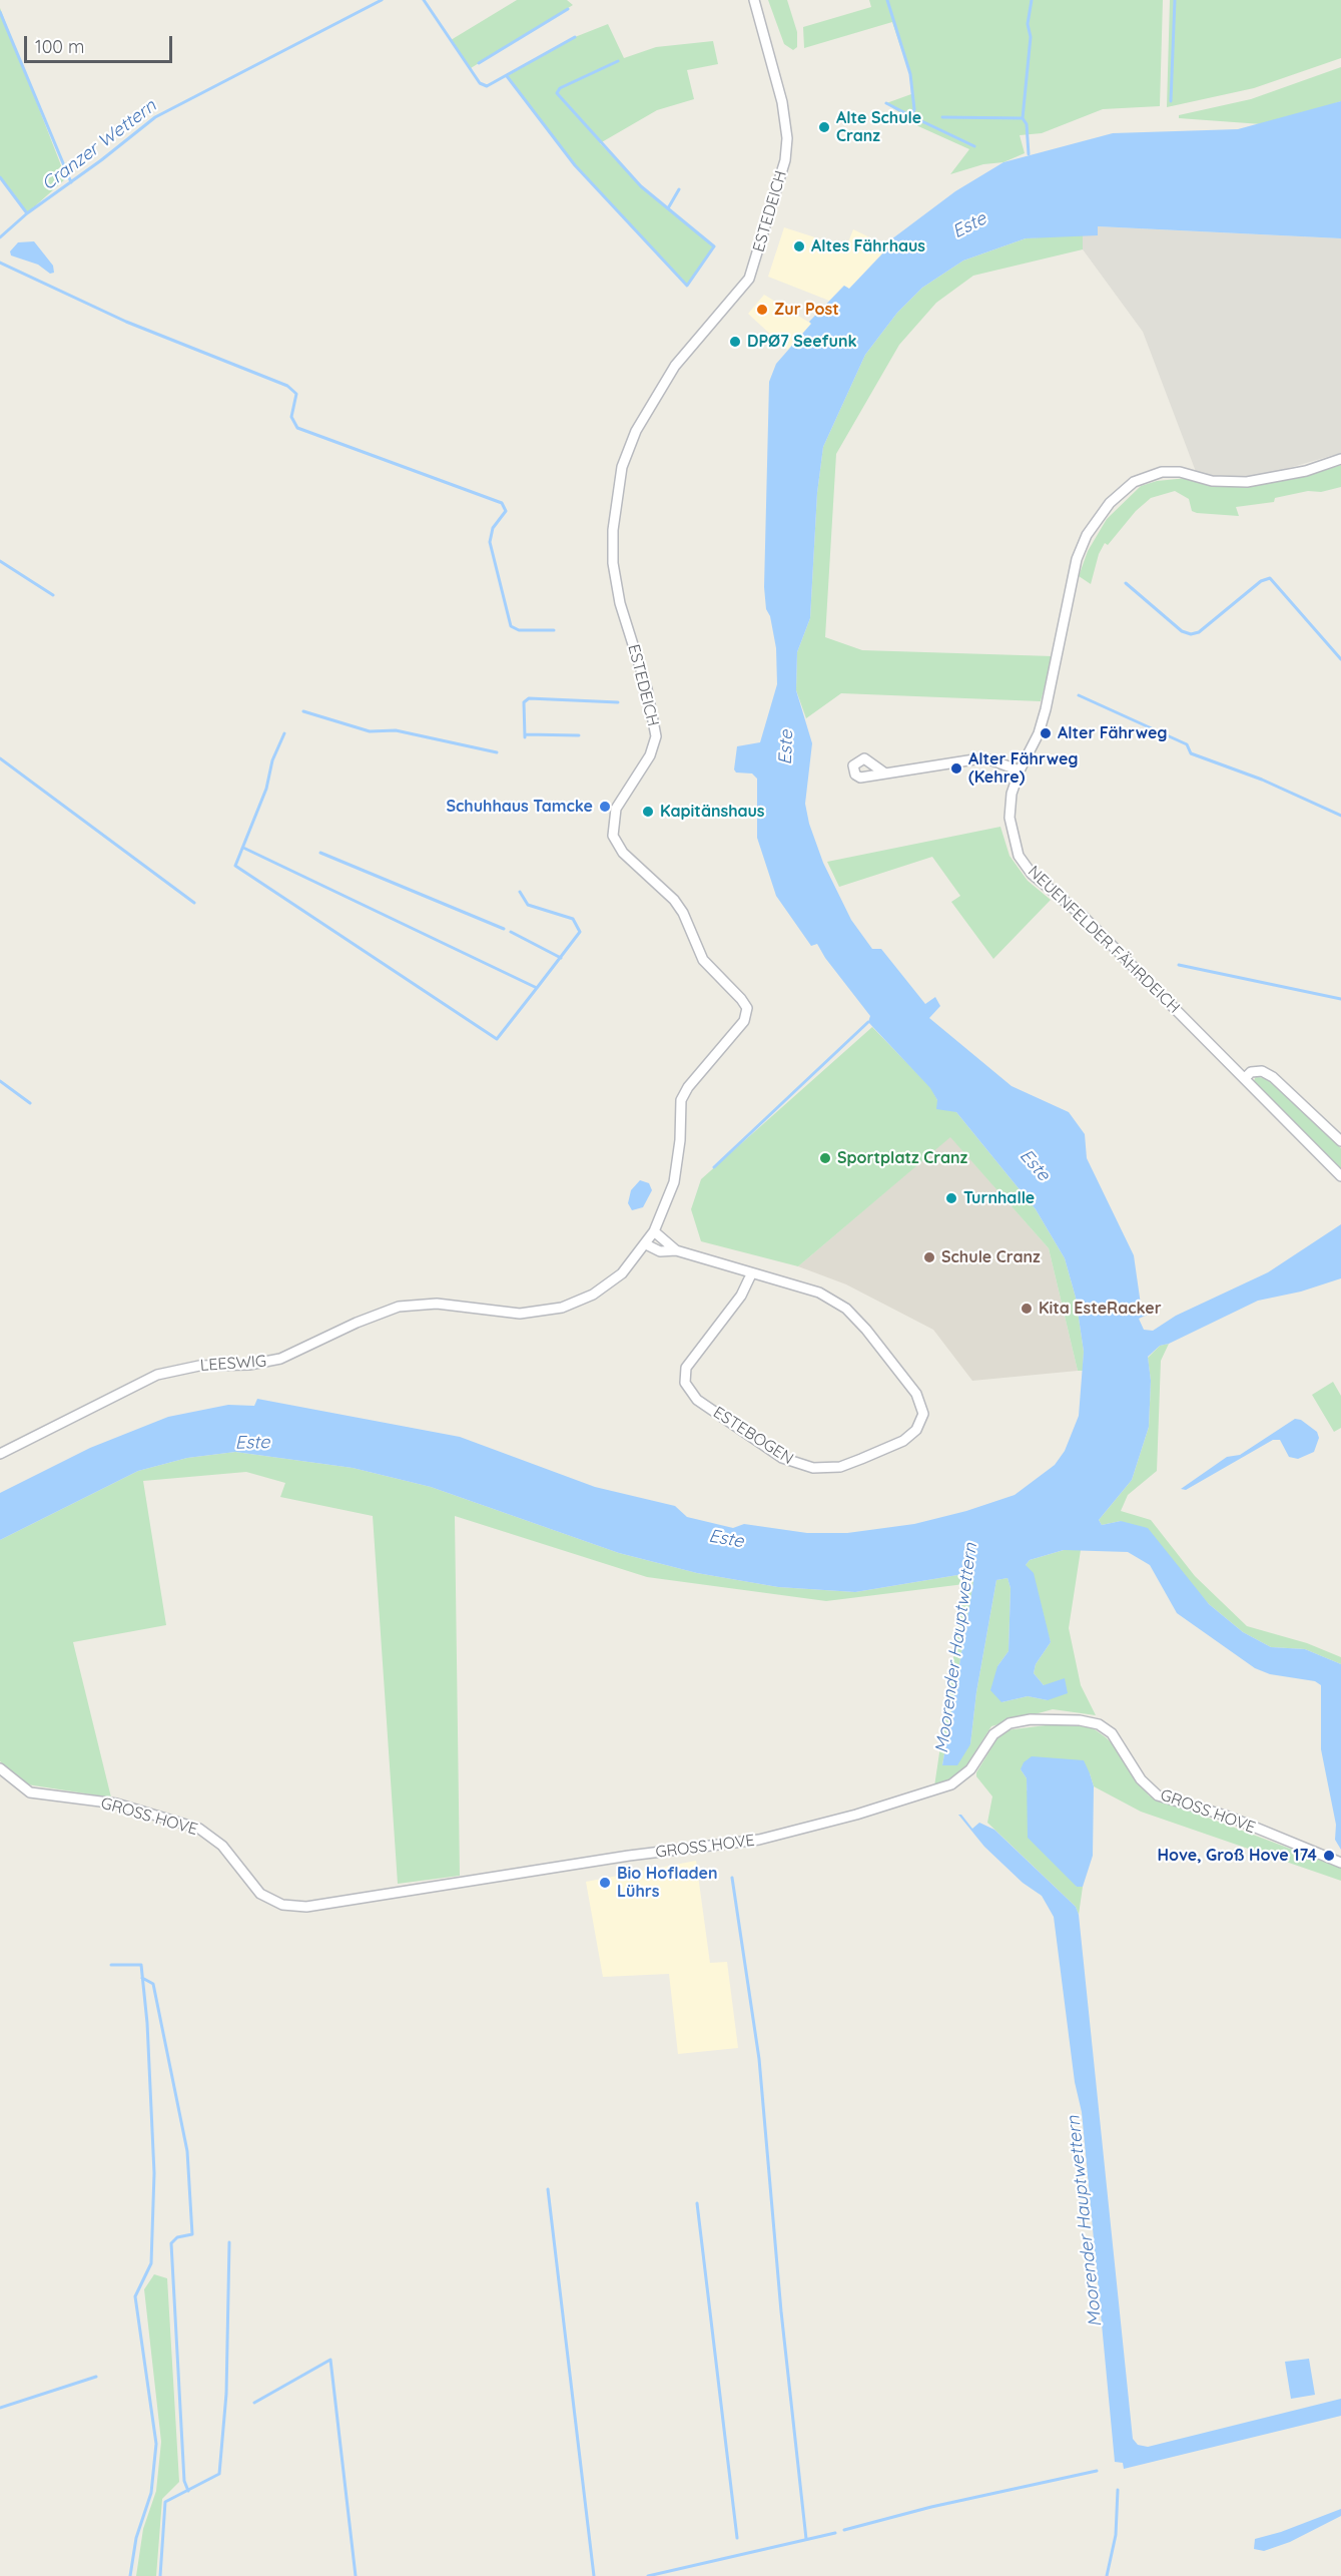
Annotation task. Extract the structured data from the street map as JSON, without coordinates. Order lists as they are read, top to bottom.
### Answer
{
  "streets": {
    "street": [
      "ESTEDEICH",
      "NEUENFELDER FÄHRDEICH",
      "LEESWIG",
      "ESTEBOGEN",
      "GROSS HOVE"
    ]
  },
  "crossings": [
    ["ESTEDEICH", "LEESWIG"],
    ["ESTEDEICH", "ESTEBOGEN"]
  ],
  "water": ["Cranzer Wettern", "Este", "Moorender Hauptwettern"],
  "places": [
    "Alte Schule Cranz",
    "Altes Fährhaus",
    "Zur Post",
    "DPØ7 Seefunk",
    "Alter Fährweg",
    "Alter Fährweg (Kehre)",
    "Schuhhaus Tamcke",
    "Kapitänshaus",
    "Sportplatz Cranz",
    "Turnhalle",
    "Schule Cranz",
    "Kita EsteRacker",
    "Hove, Groß Hove 174",
    "Bio Hofladen Lührs"
  ],
  "scale_bar": "100 m"
}
